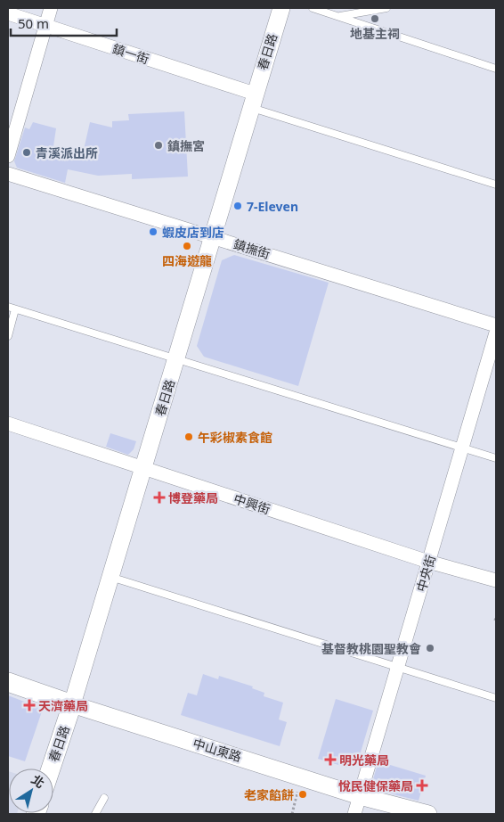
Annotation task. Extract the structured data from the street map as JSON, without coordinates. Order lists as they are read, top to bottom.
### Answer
{
  "streets": {
    "main road": ["春日路", "中山東路"],
    "street": [
      "鎮一街",
      "鎮撫街",
      "中興街",
      "中央街"
    ]
  },
  "crossings": [
    ["春日路", "鎮一街"],
    ["春日路", "鎮撫街"],
    ["春日路", "中興街"],
    ["春日路", "中山東路"],
    ["中興街", "中央街"],
    ["中央街", "中山東路"]
  ],
  "places": {
    "other": [
      "地基主祠",
      "鎮撫宮",
      "青溪派出所",
      "7-Eleven",
      "蝦皮店到店",
      "四海遊龍",
      "午彩椒素食館",
      "基督教桃園聖教會",
      "老家餡餅"
    ],
    "health": [
      "博登藥局",
      "天濟藥局",
      "明光藥局",
      "悅民健保藥局"
    ]
  },
  "scale_bar": "50 m",
  "north": "top right"
}
